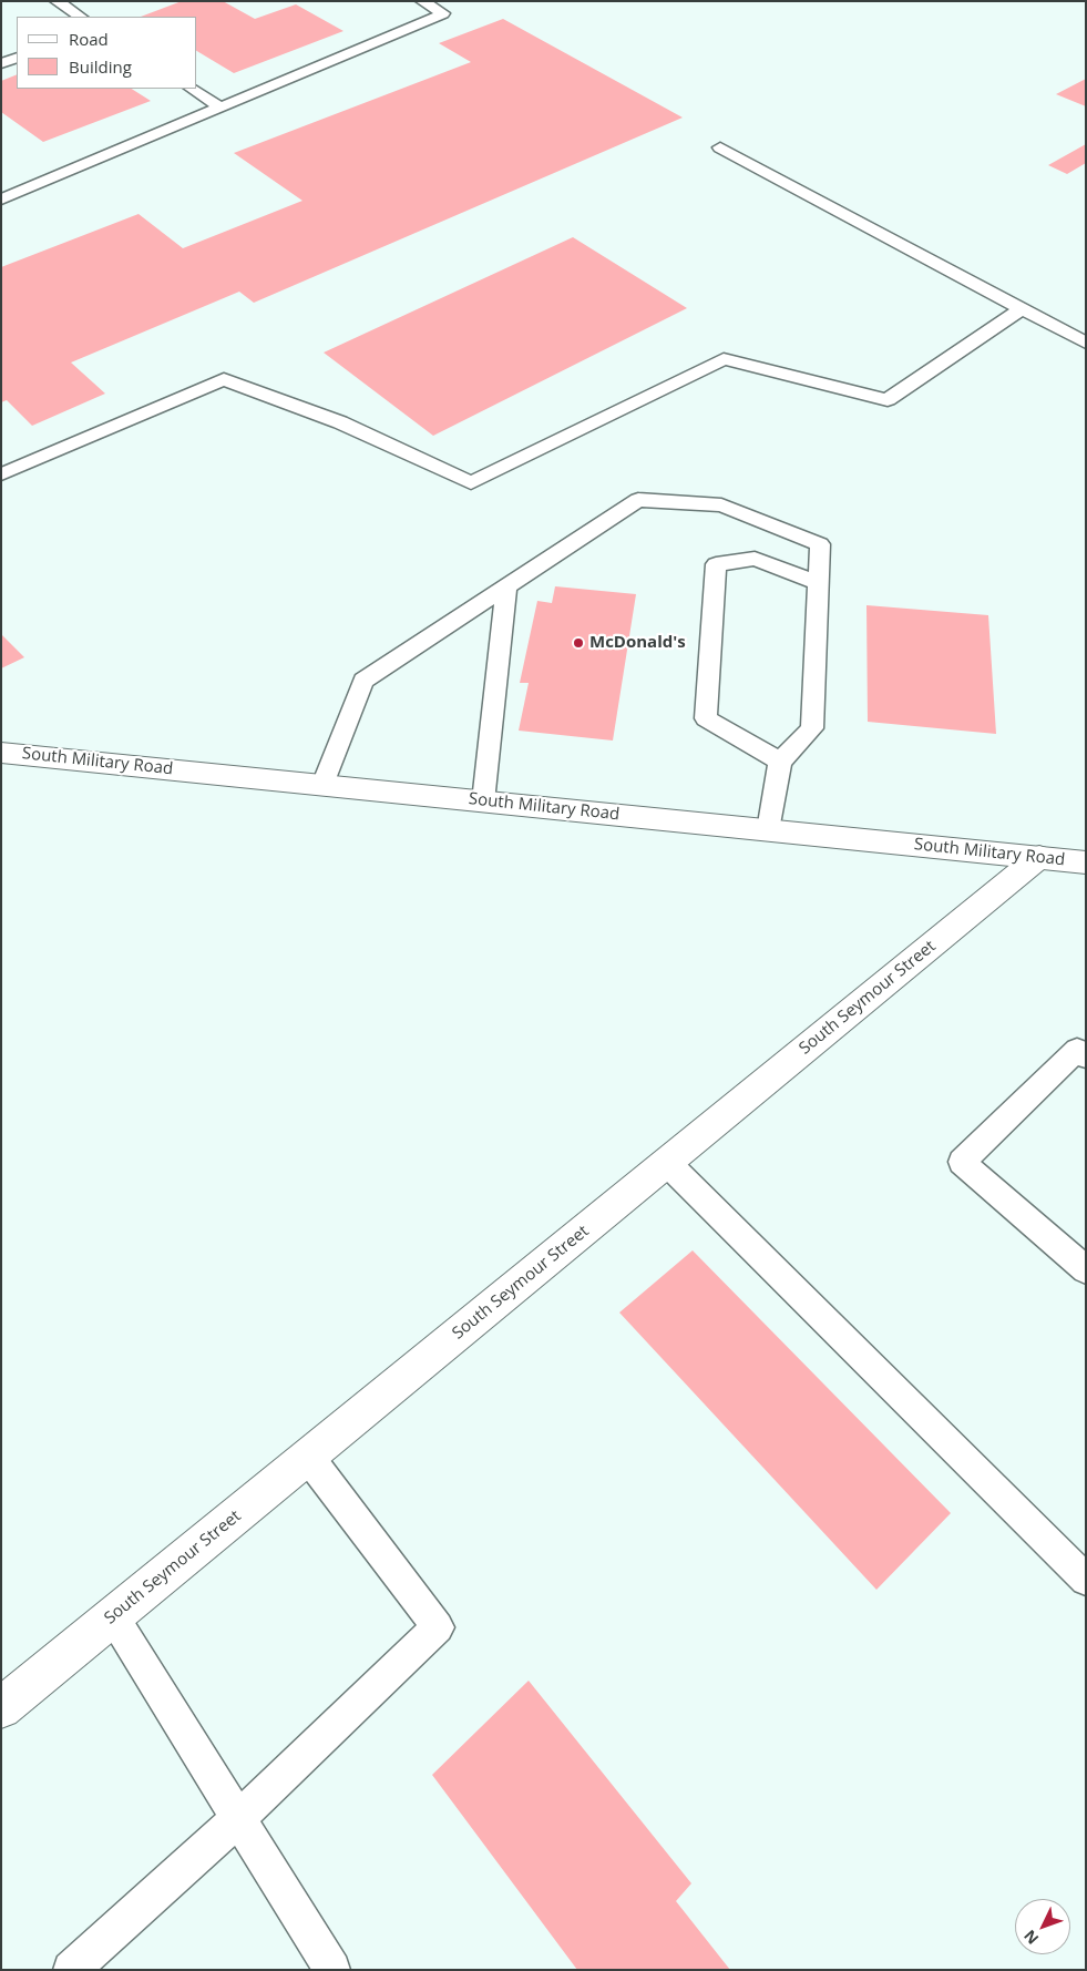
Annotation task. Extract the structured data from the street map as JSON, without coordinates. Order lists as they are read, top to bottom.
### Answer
{
  "streets": {
    "street": ["South Military Road", "South Seymour Street"]
  },
  "crossings": [
    ["South Military Road", "South Seymour Street"]
  ],
  "places": ["McDonald's"],
  "legend": ["Road", "Building"],
  "north": "bottom left"
}
